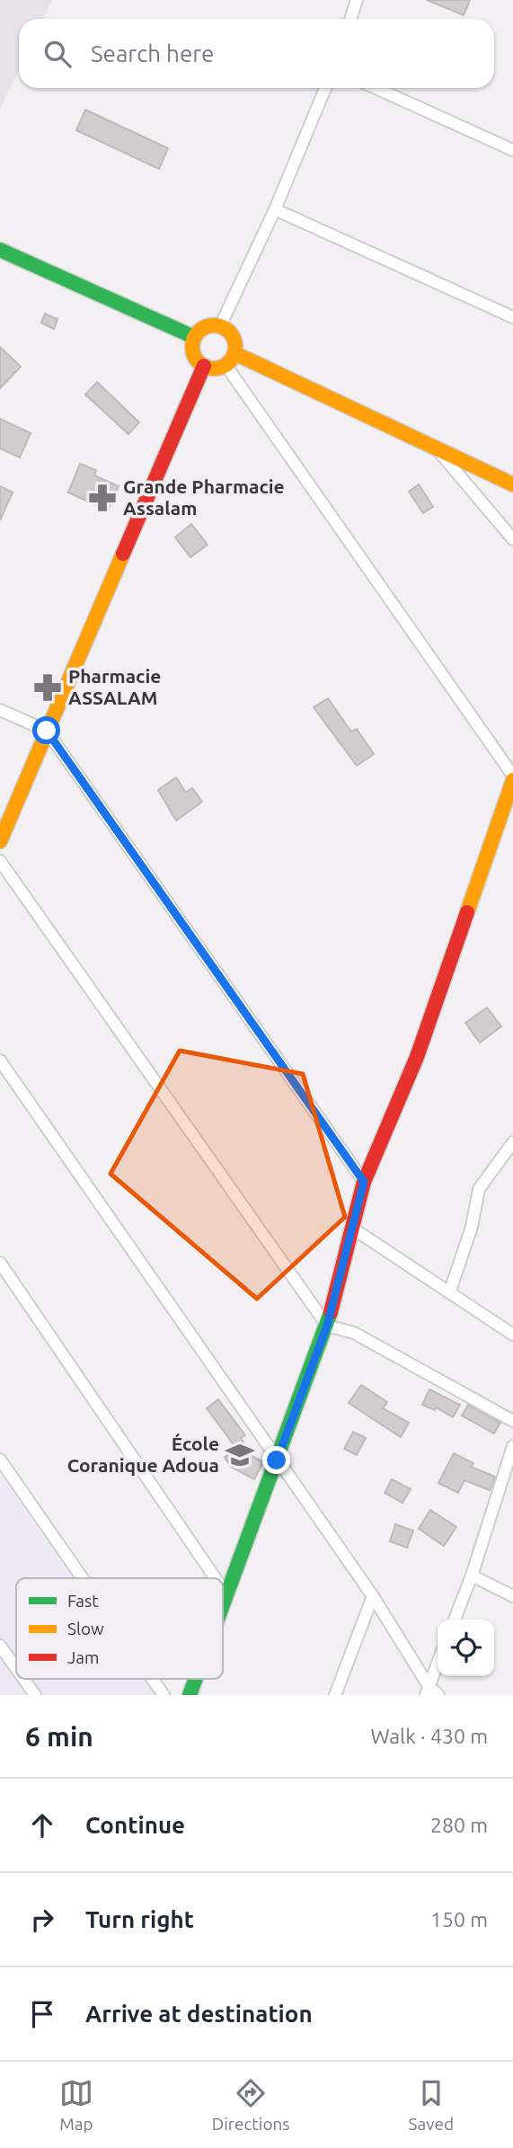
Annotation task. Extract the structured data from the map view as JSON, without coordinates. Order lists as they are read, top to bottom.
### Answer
{
  "places": {
    "pharmacy": ["Grande Pharmacie Assalam", "Pharmacie ASSALAM"],
    "school or university": ["École Coranique Adoua"]
  },
  "legend": ["Fast", "Slow", "Jam"],
  "page": {
    "search": "Search here",
    "heading": ["6 min", "Walk · 430 m"],
    "list": [
      ["Continue", "280 m"],
      ["Turn right", "150 m"],
      "Arrive at destination"
    ],
    "nav": ["Map", "Directions", "Saved"]
  }
}
